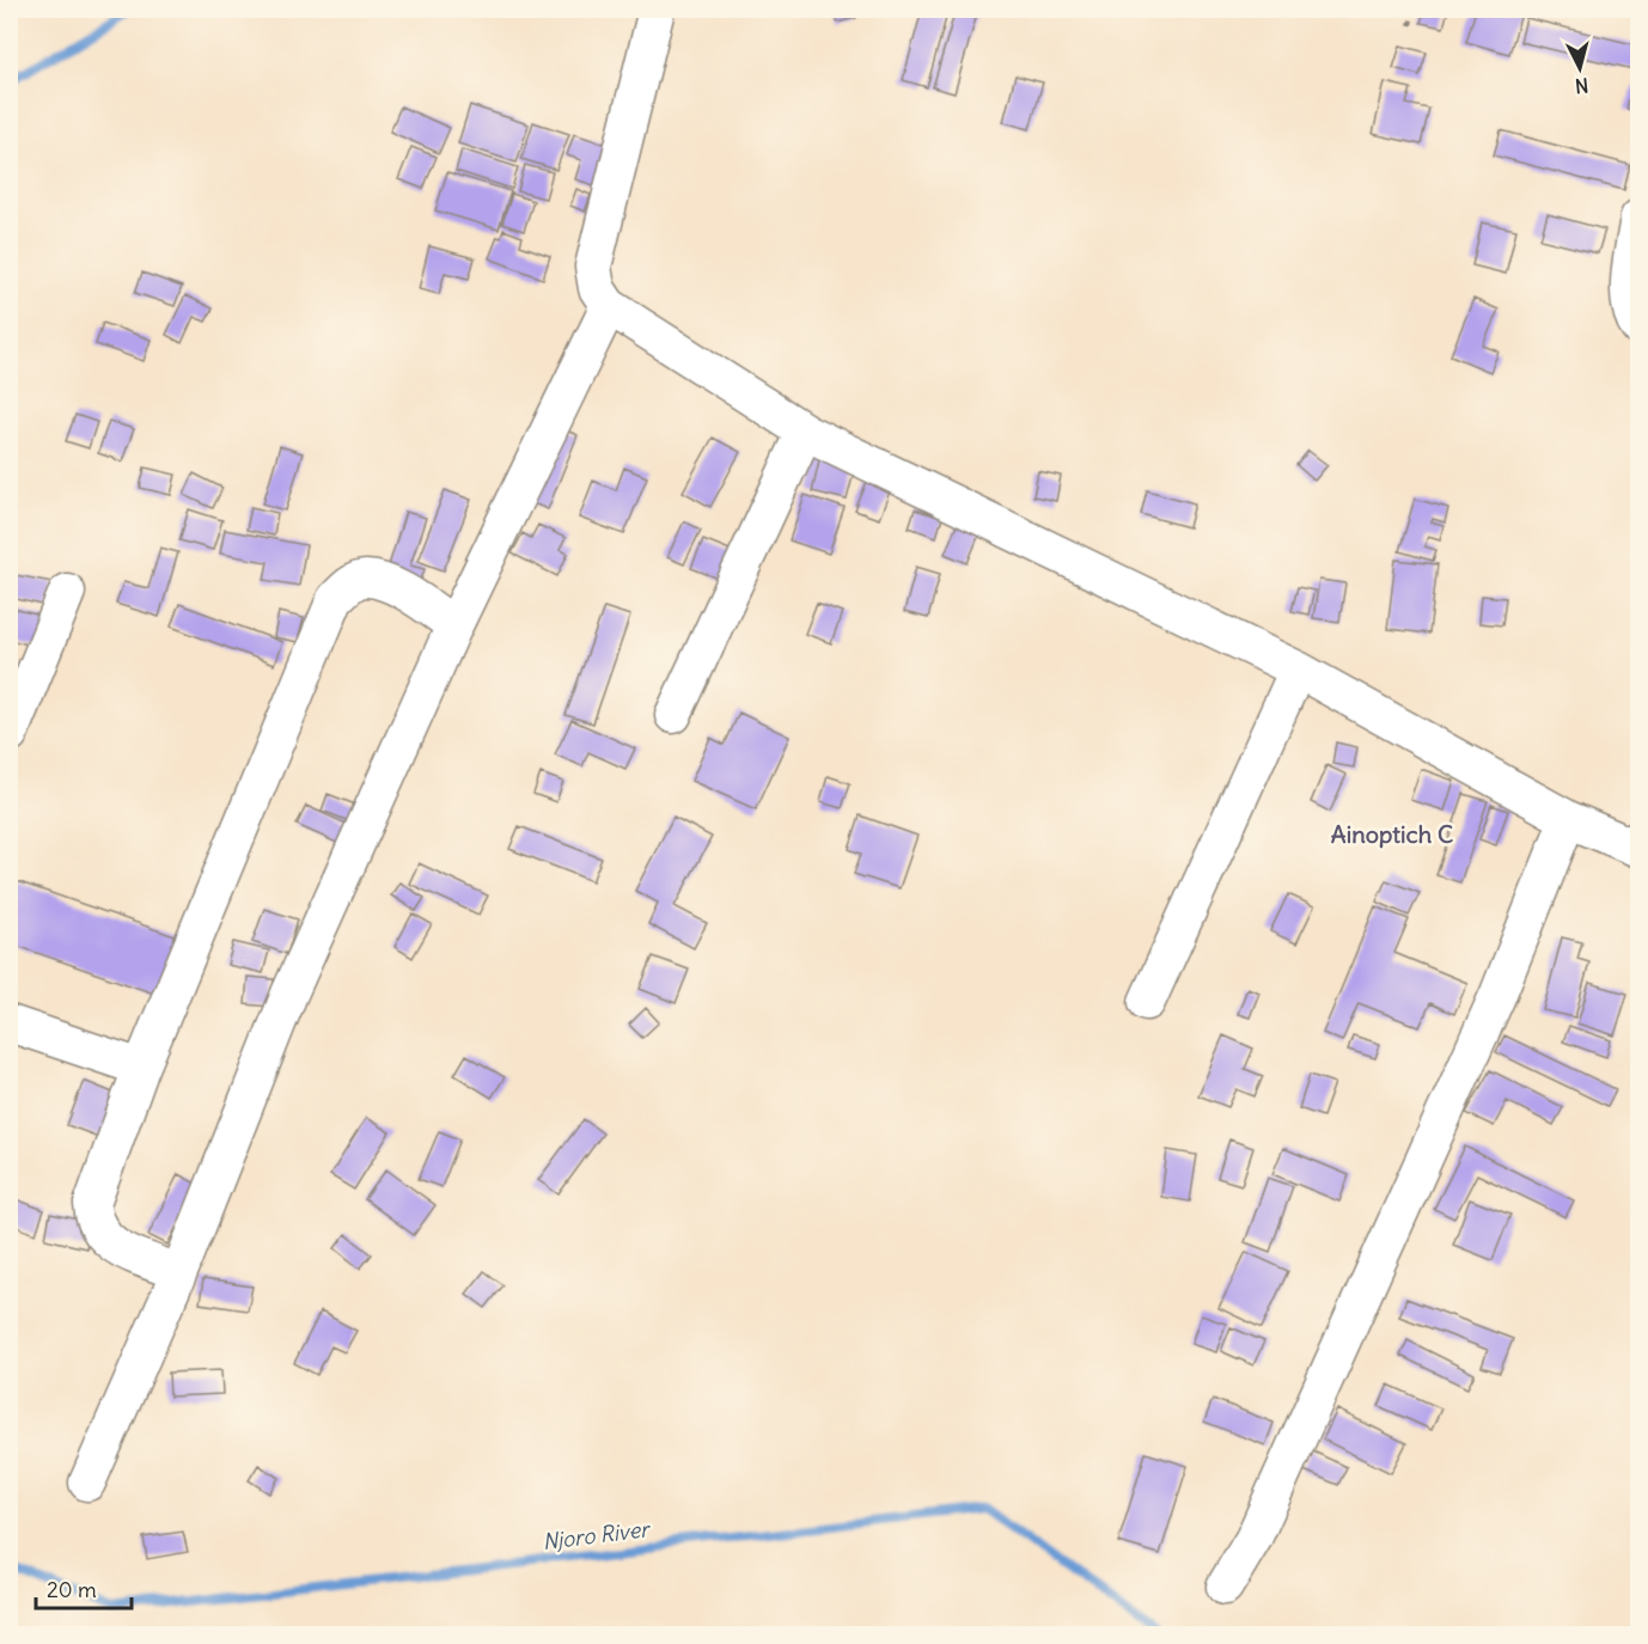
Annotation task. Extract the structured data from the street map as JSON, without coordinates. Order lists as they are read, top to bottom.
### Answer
{
  "districts": ["Ainoptich C"],
  "water": ["Njoro River"],
  "scale_bar": "20 m",
  "north": "bottom"
}
